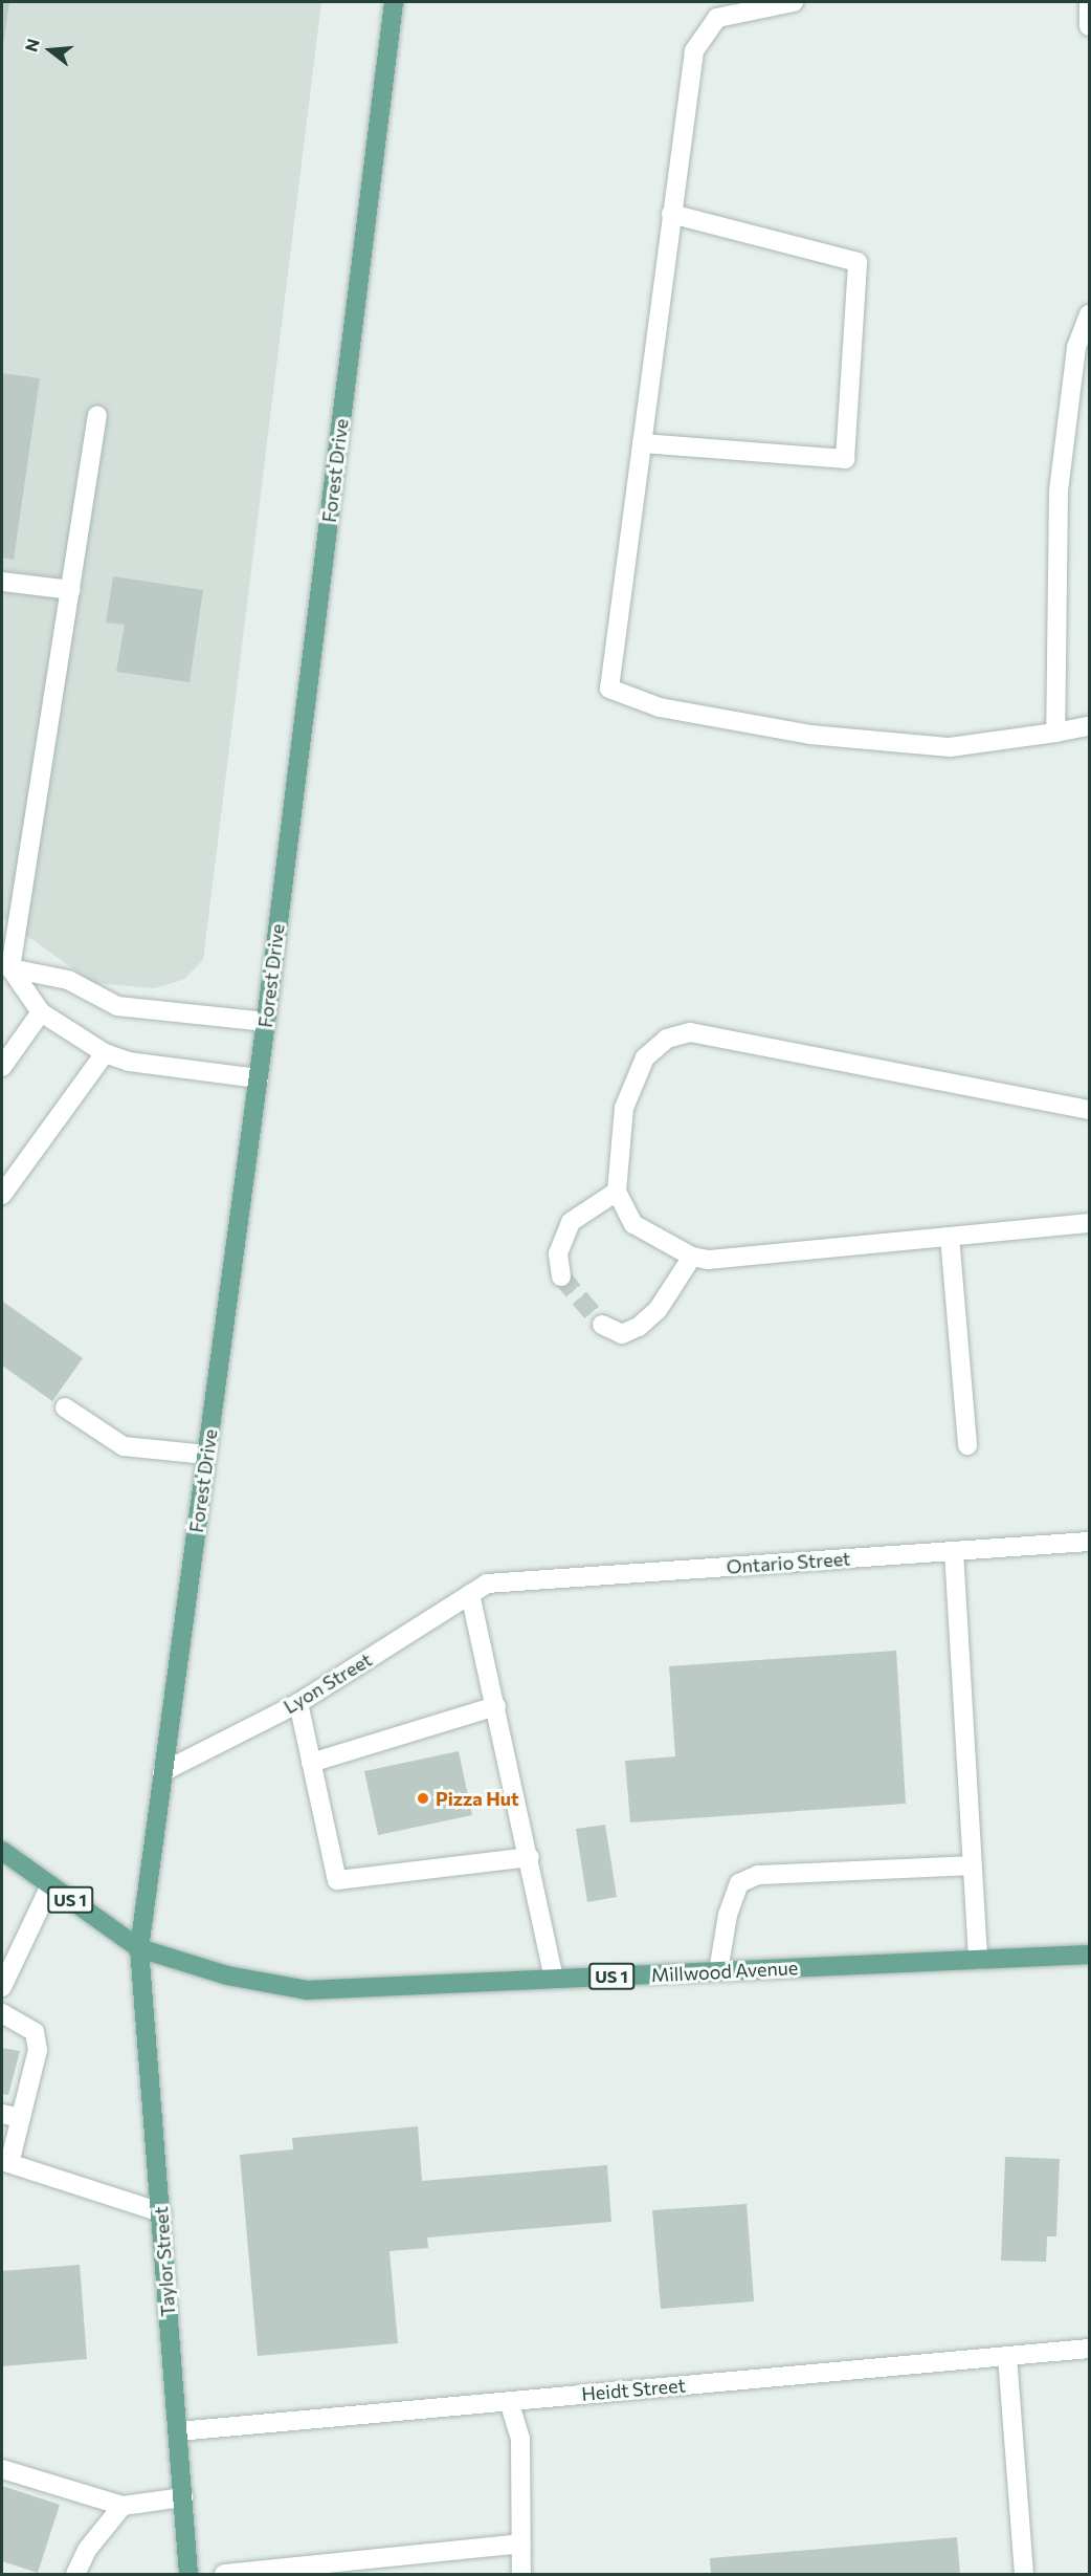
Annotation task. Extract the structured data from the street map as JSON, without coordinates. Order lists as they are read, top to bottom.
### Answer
{
  "streets": {
    "main road": [
      "Forest Drive",
      "US 1",
      "Millwood Avenue",
      "Taylor Street"
    ],
    "street": ["Ontario Street", "Lyon Street", "Heidt Street"]
  },
  "crossings": [
    ["Forest Drive", "Lyon Street"],
    ["Forest Drive", "US 1"],
    ["Forest Drive", "Millwood Avenue"],
    ["Forest Drive", "Taylor Street"],
    ["Ontario Street", "Lyon Street"],
    ["US 1", "Millwood Avenue"],
    ["US 1", "Taylor Street"],
    ["Millwood Avenue", "Taylor Street"],
    ["Taylor Street", "Heidt Street"]
  ],
  "places": ["Pizza Hut"],
  "north": "left"
}
